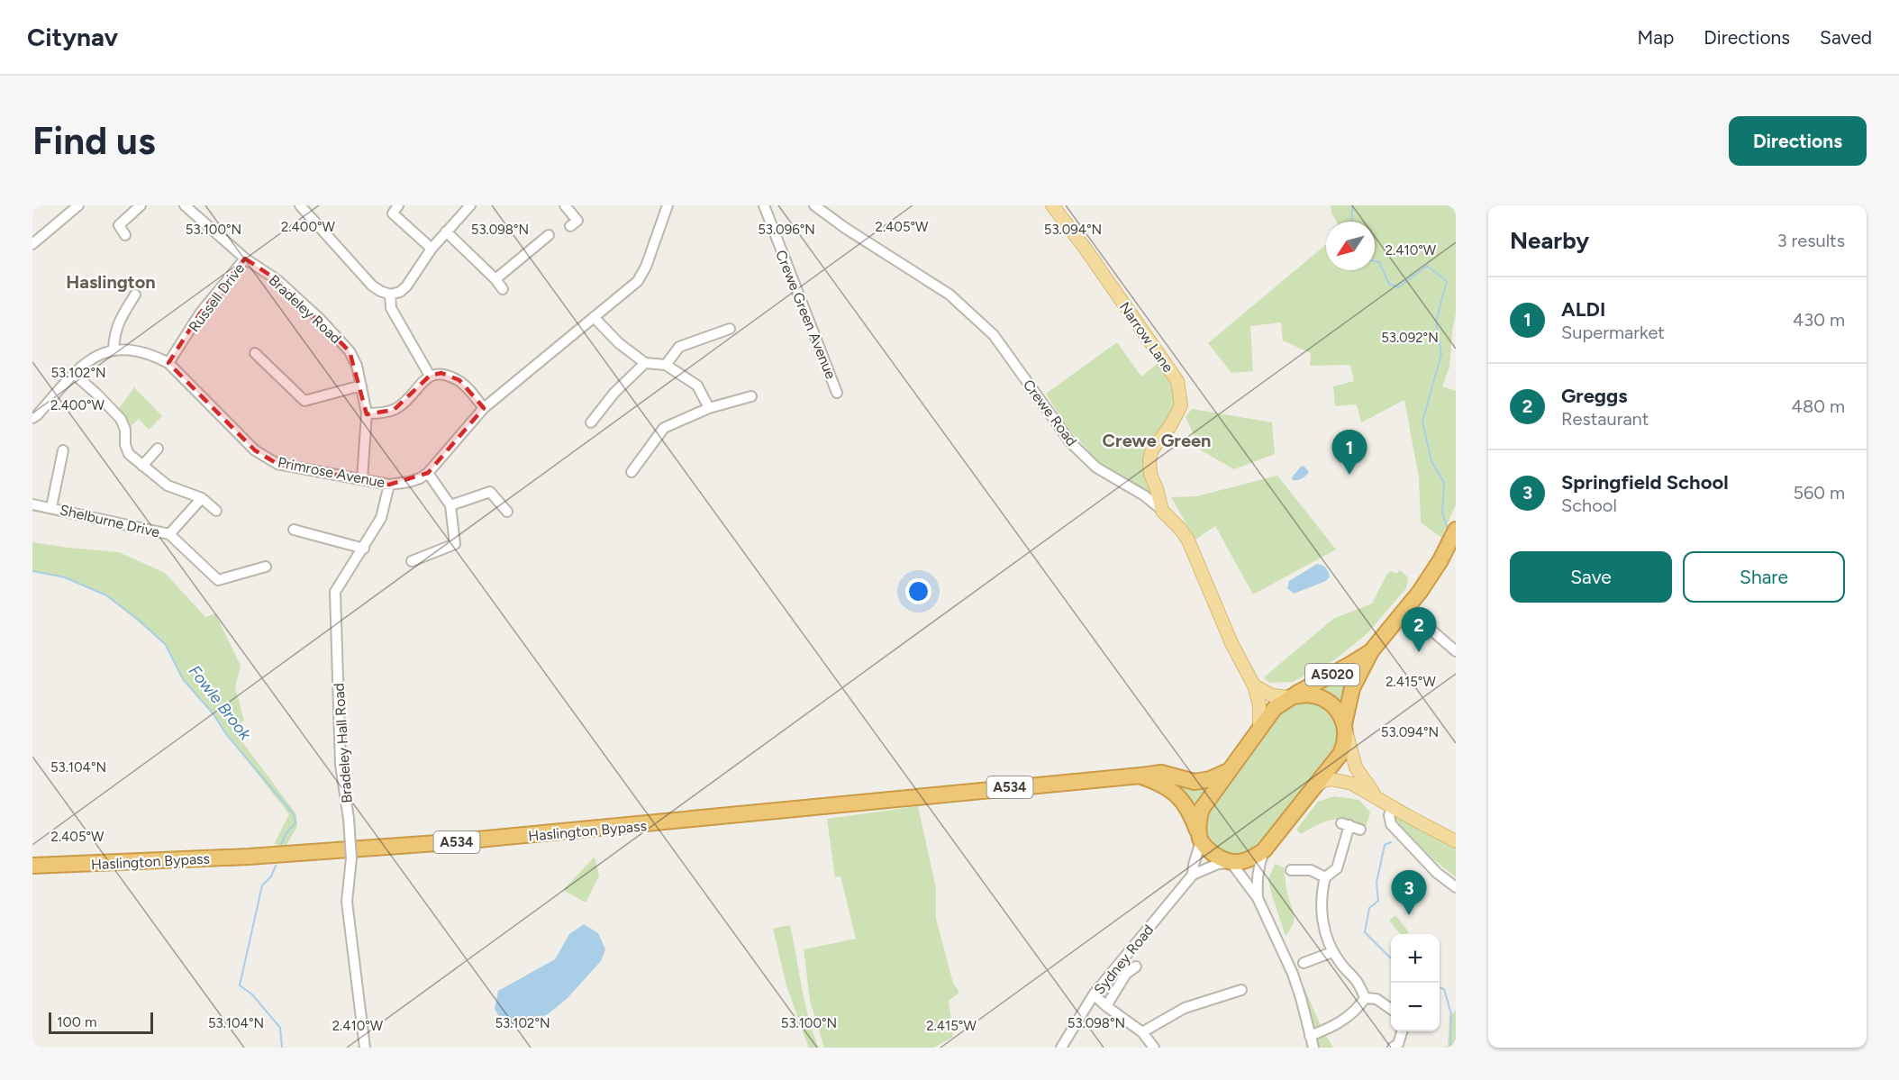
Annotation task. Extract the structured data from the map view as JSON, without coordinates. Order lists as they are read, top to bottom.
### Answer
{
  "streets": {
    "highway": ["A5020", "A534", "Haslington Bypass"],
    "main road": ["Narrow Lane", "Crewe Road"],
    "street": [
      "Russell Drive",
      "Bradeley Road",
      "Crewe Green Avenue",
      "Primrose Avenue",
      "Shelburne Drive",
      "Bradeley Hall Road",
      "Sydney Road"
    ]
  },
  "crossings": [
    ["Russell Drive", "Bradeley Road"],
    ["Russell Drive", "Primrose Avenue"],
    ["Bradeley Road", "Primrose Avenue"],
    ["Narrow Lane", "Crewe Road"],
    ["Primrose Avenue", "Bradeley Hall Road"],
    ["Haslington Bypass", "Sydney Road"]
  ],
  "districts": ["Haslington", "Crewe Green"],
  "water": ["Fowle Brook"],
  "scale_bar": "100 m",
  "north": "bottom left",
  "page": {
    "header": "Citynav",
    "nav": ["Map", "Directions", "Saved"],
    "buttons": [
      "Directions",
      ["Save", "Share"]
    ],
    "title": "Find us",
    "heading": ["Nearby", "3 results"],
    "list": [
      {
        "mark": "1",
        "name": "ALDI",
        "note": "Supermarket",
        "value": "430 m"
      },
      {
        "mark": "2",
        "name": "Greggs",
        "note": "Restaurant",
        "value": "480 m"
      },
      {
        "mark": "3",
        "name": "Springfield School",
        "note": "School",
        "value": "560 m"
      }
    ],
    "pins": ["1", "2", "3"],
    "map_buttons": ["+", "−"],
    "scale": "100 m"
  },
  "coordinates": [
    "2.400°W",
    "2.405°W",
    "53.100°N",
    "53.098°N",
    "53.096°N",
    "53.094°N",
    "2.410°W",
    "53.092°N",
    "53.102°N",
    "2.415°W",
    "53.104°N"
  ]
}
